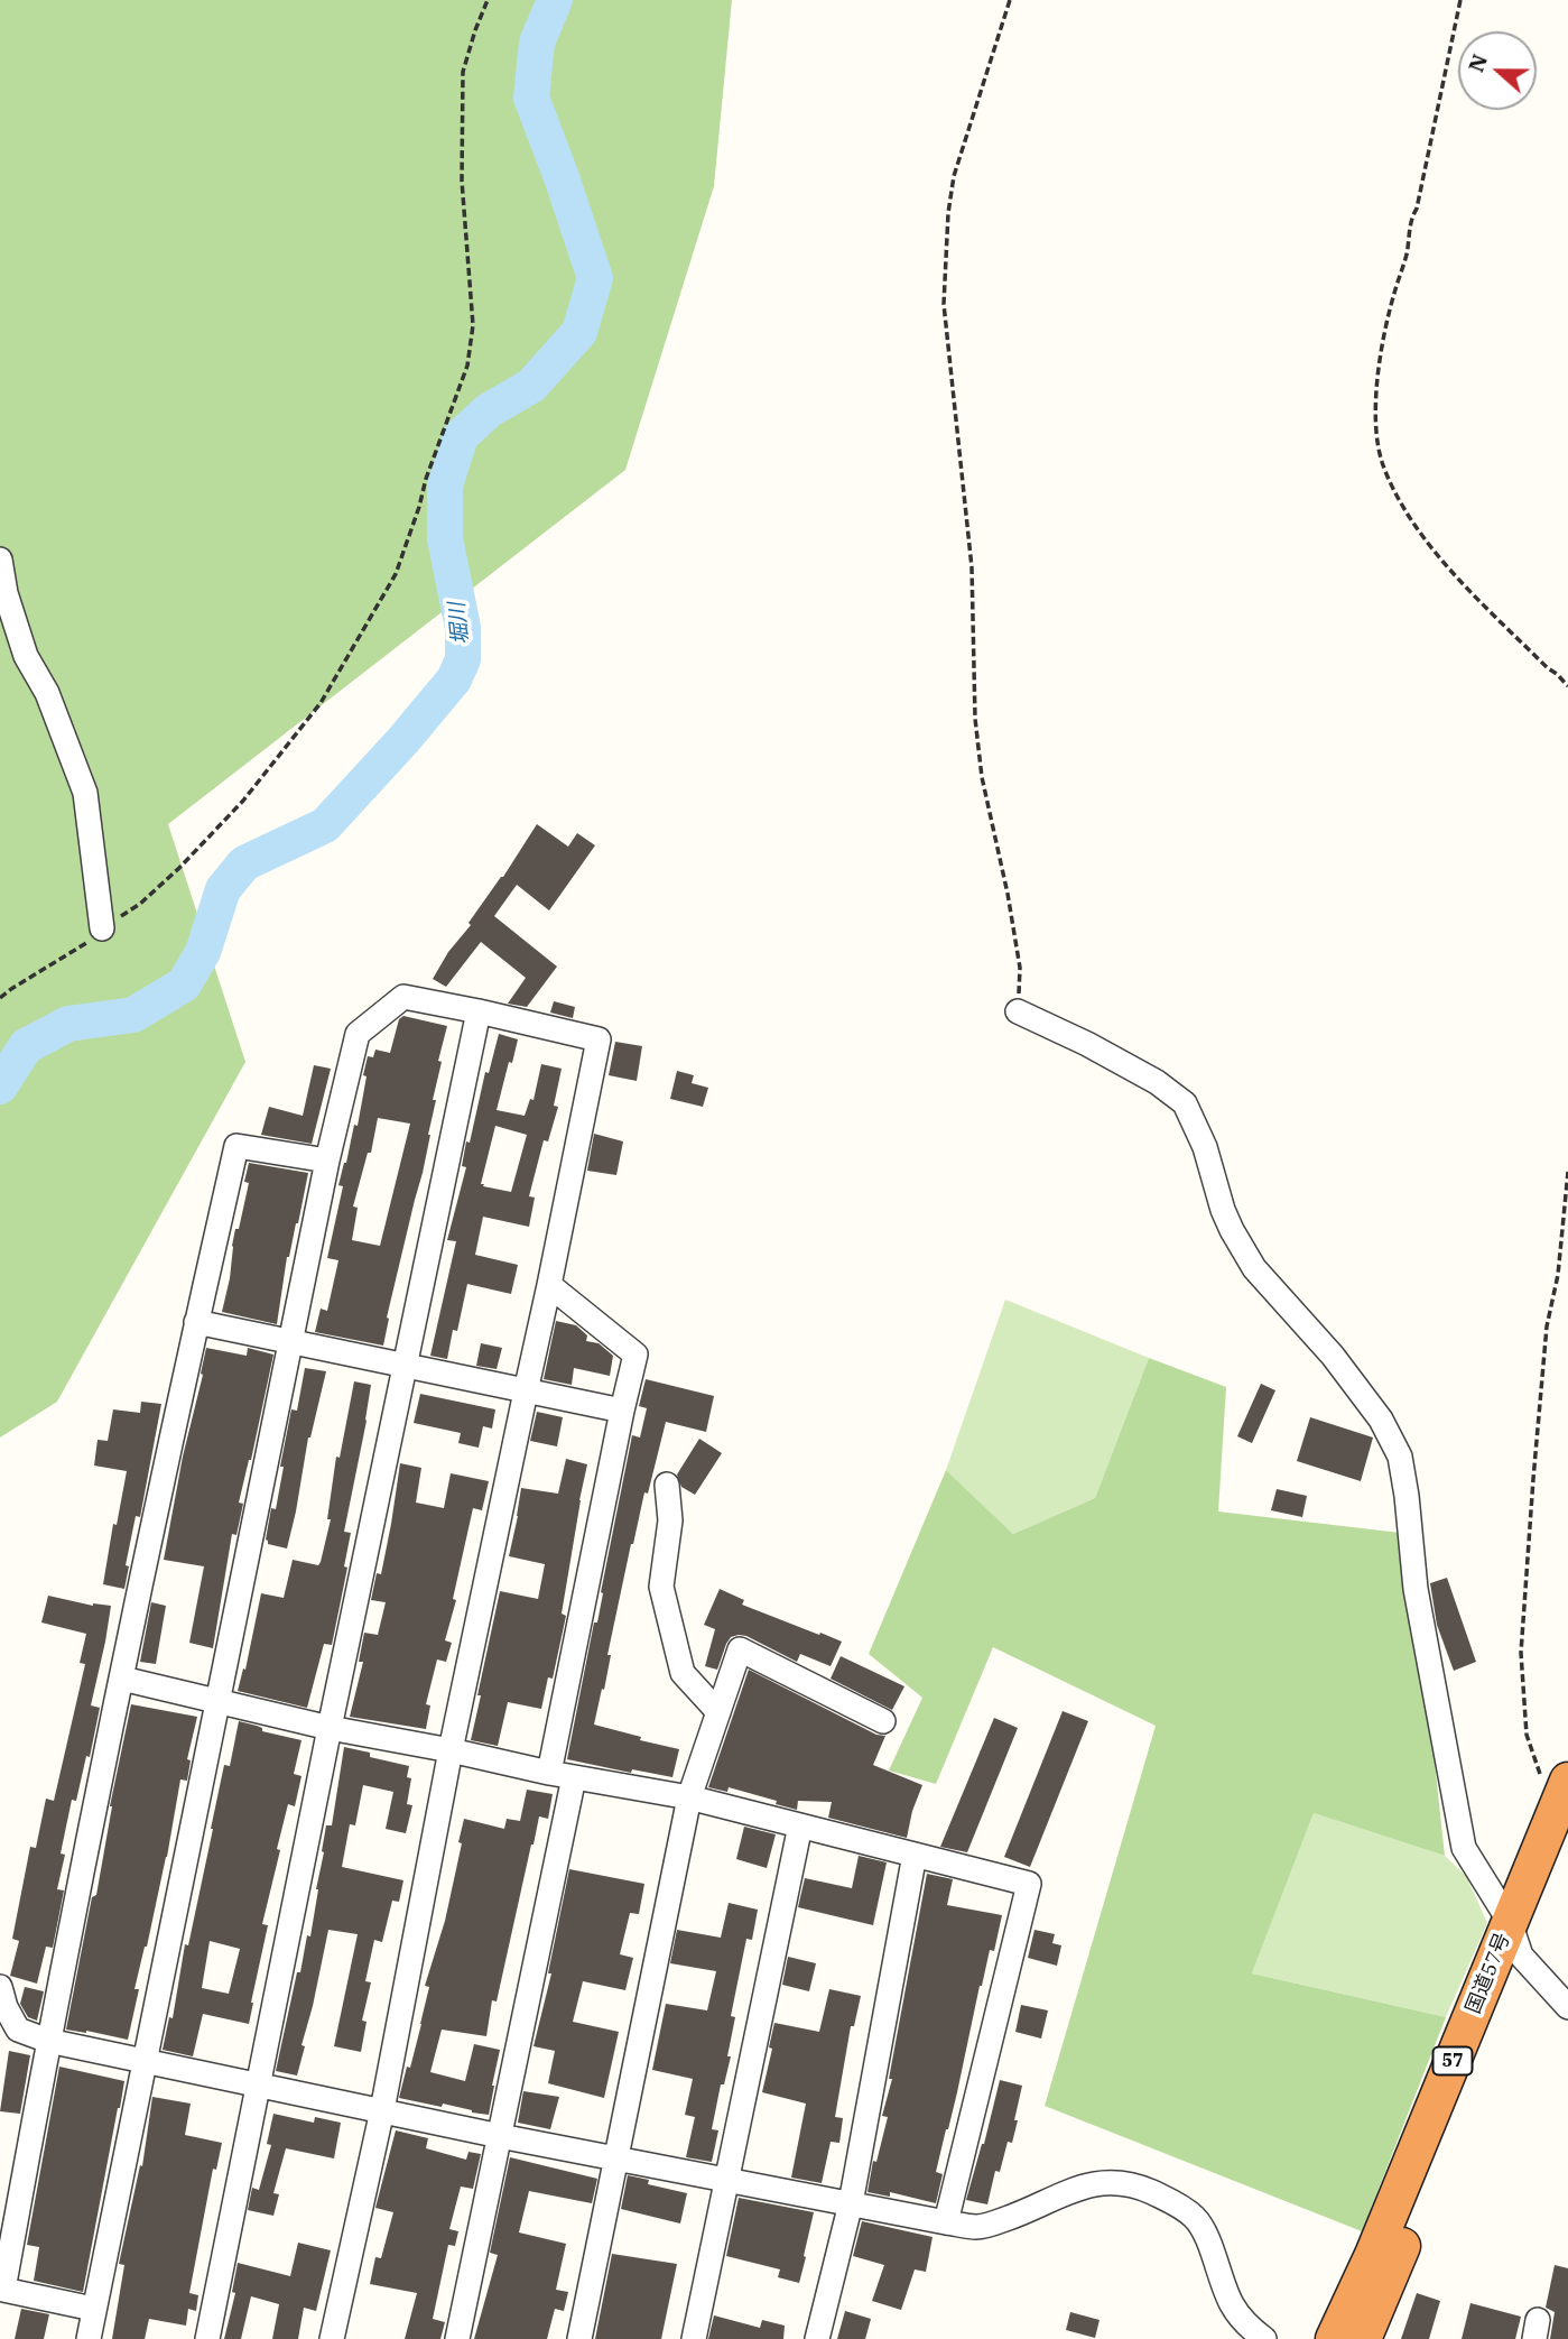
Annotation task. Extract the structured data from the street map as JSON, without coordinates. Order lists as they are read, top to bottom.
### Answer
{
  "streets": {
    "highway": ["国道57号", "57"]
  },
  "water": ["堀川"],
  "north": "left"
}
